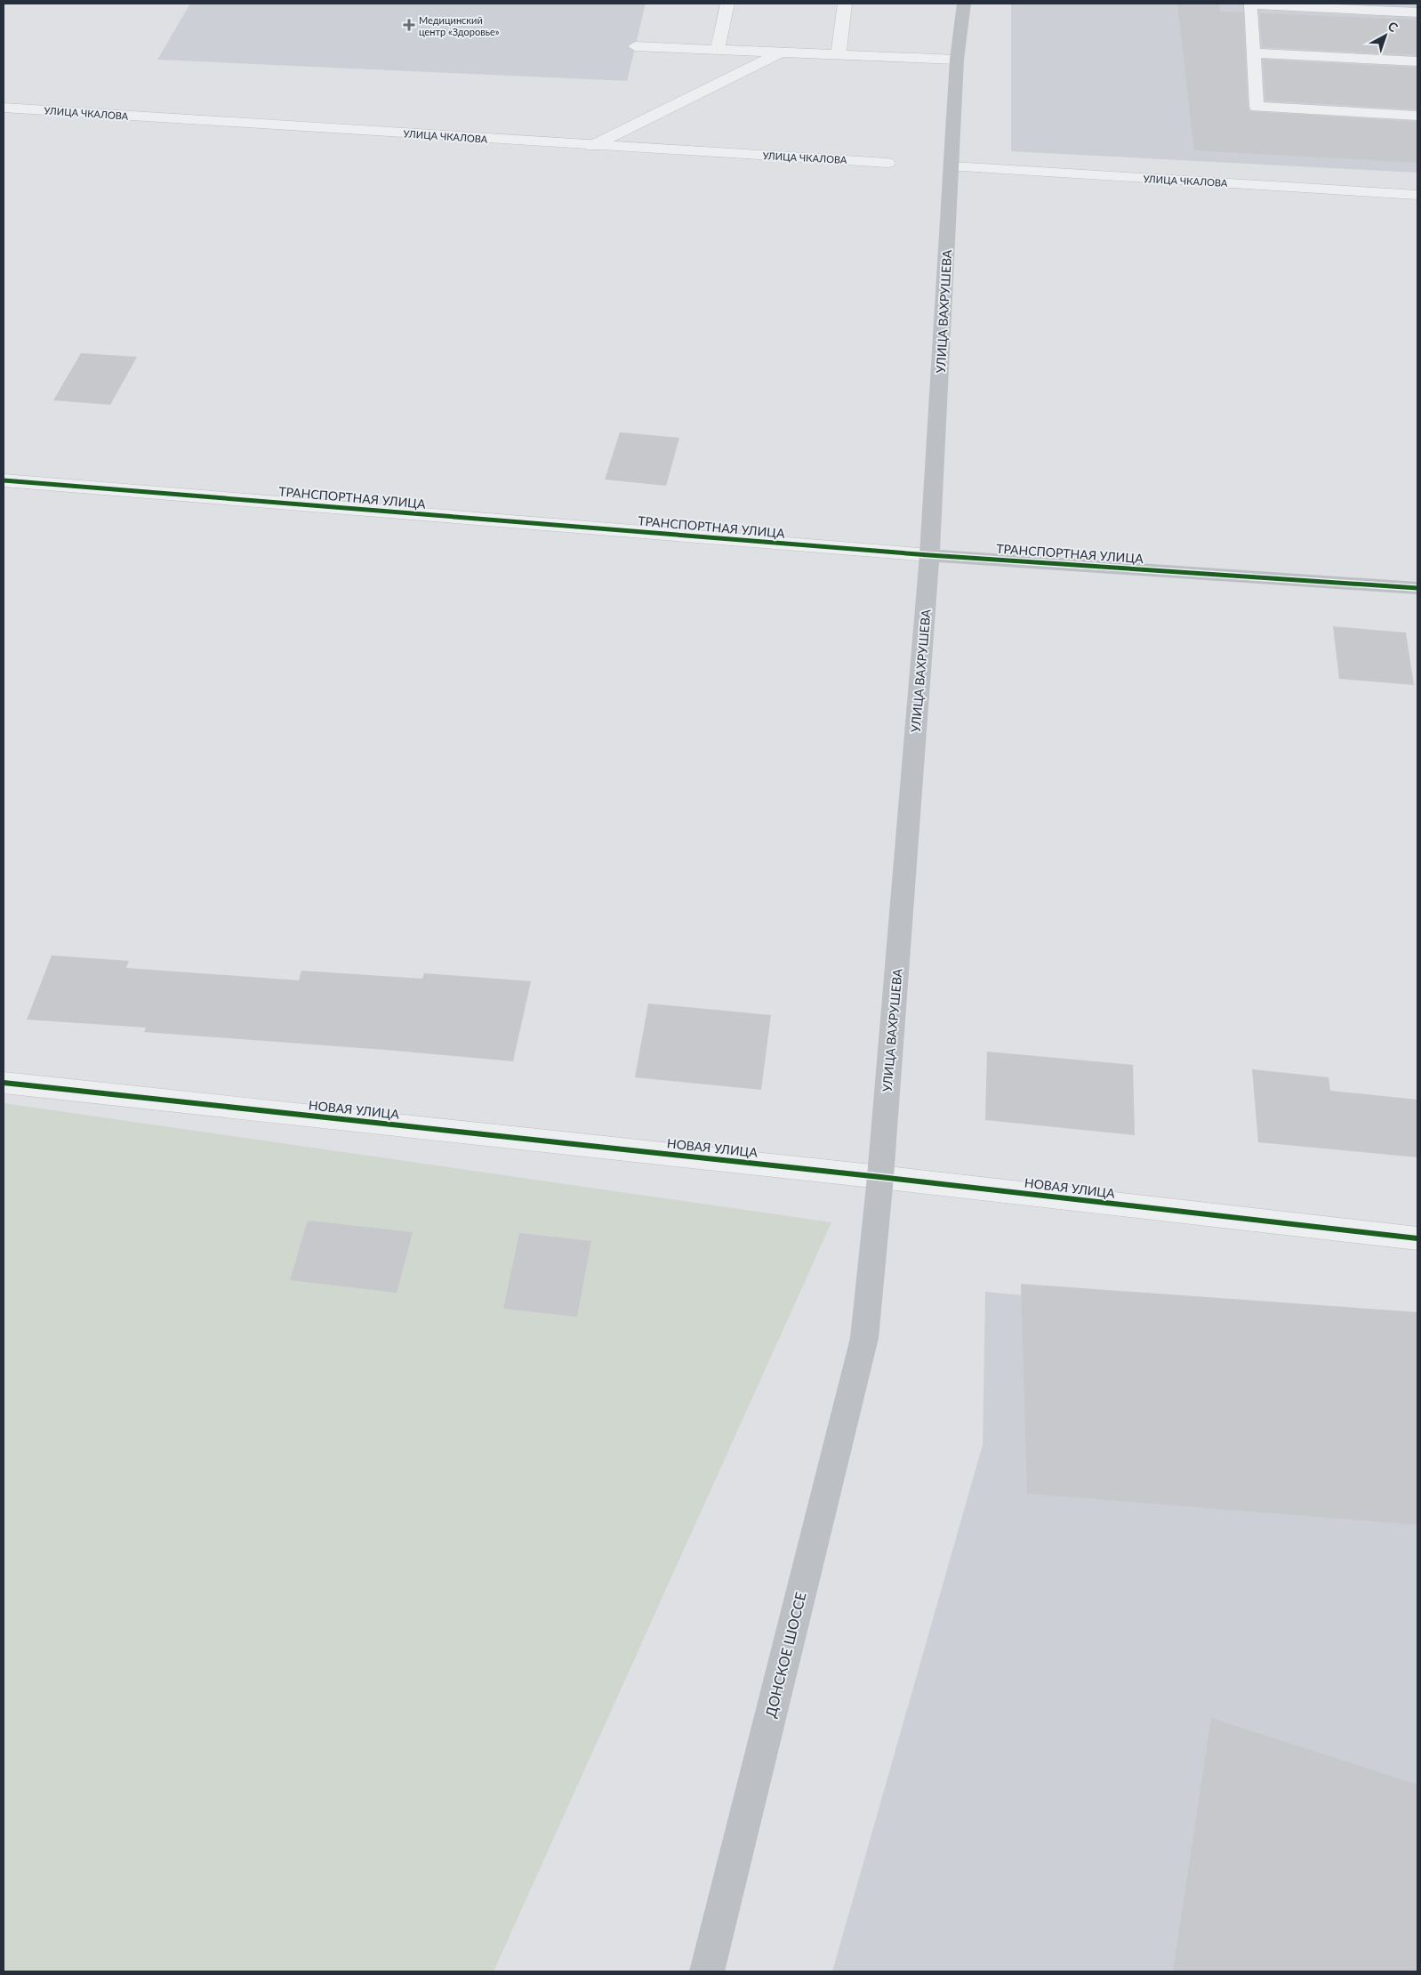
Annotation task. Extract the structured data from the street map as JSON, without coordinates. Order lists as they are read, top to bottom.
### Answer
{
  "streets": {
    "main road": ["УЛИЦА ВАХРУШЕВА", "ТРАНСПОРТНАЯ УЛИЦА", "ДОНСКОЕ ШОССЕ"],
    "street": ["УЛИЦА ЧКАЛОВА", "НОВАЯ УЛИЦА"]
  },
  "crossings": [
    ["УЛИЦА ЧКАЛОВА", "УЛИЦА ВАХРУШЕВА"],
    ["УЛИЦА ВАХРУШЕВА", "ТРАНСПОРТНАЯ УЛИЦА"],
    ["УЛИЦА ВАХРУШЕВА", "НОВАЯ УЛИЦА"],
    ["УЛИЦА ВАХРУШЕВА", "ДОНСКОЕ ШОССЕ"]
  ],
  "places": {
    "health": ["Медицинский центр «Здоровье»"]
  },
  "north": "top right"
}
